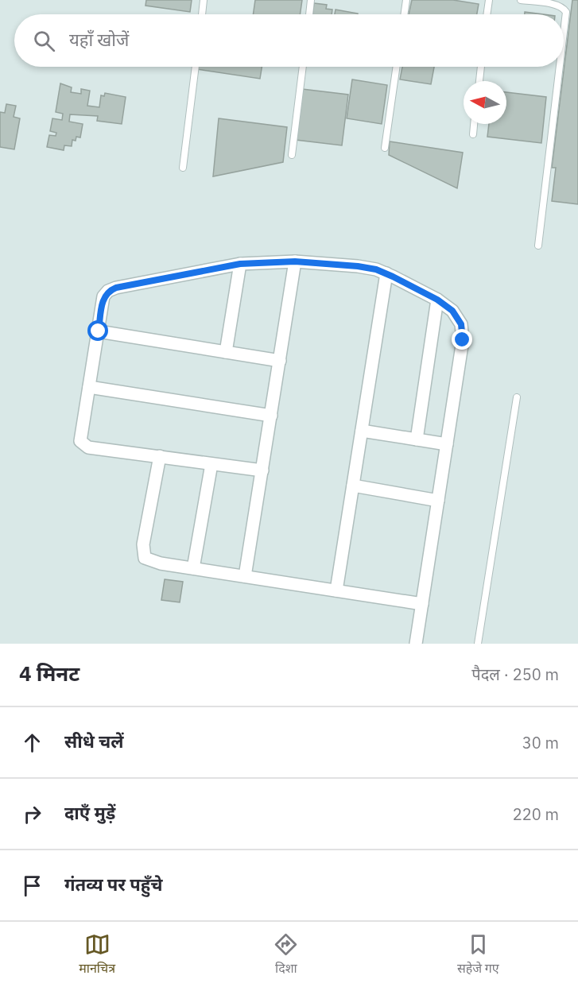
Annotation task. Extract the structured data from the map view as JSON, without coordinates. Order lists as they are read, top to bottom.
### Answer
{
  "north": "left",
  "page": {
    "search": "यहाँ खोजें",
    "heading": ["4 मिनट", "पैदल · 250 m"],
    "list": [
      ["सीधे चलें", "30 m"],
      ["दाएँ मुड़ें", "220 m"],
      "गंतव्य पर पहुँचे"
    ],
    "nav": ["मानचित्र", "दिशा", "सहेजे गए"]
  }
}
